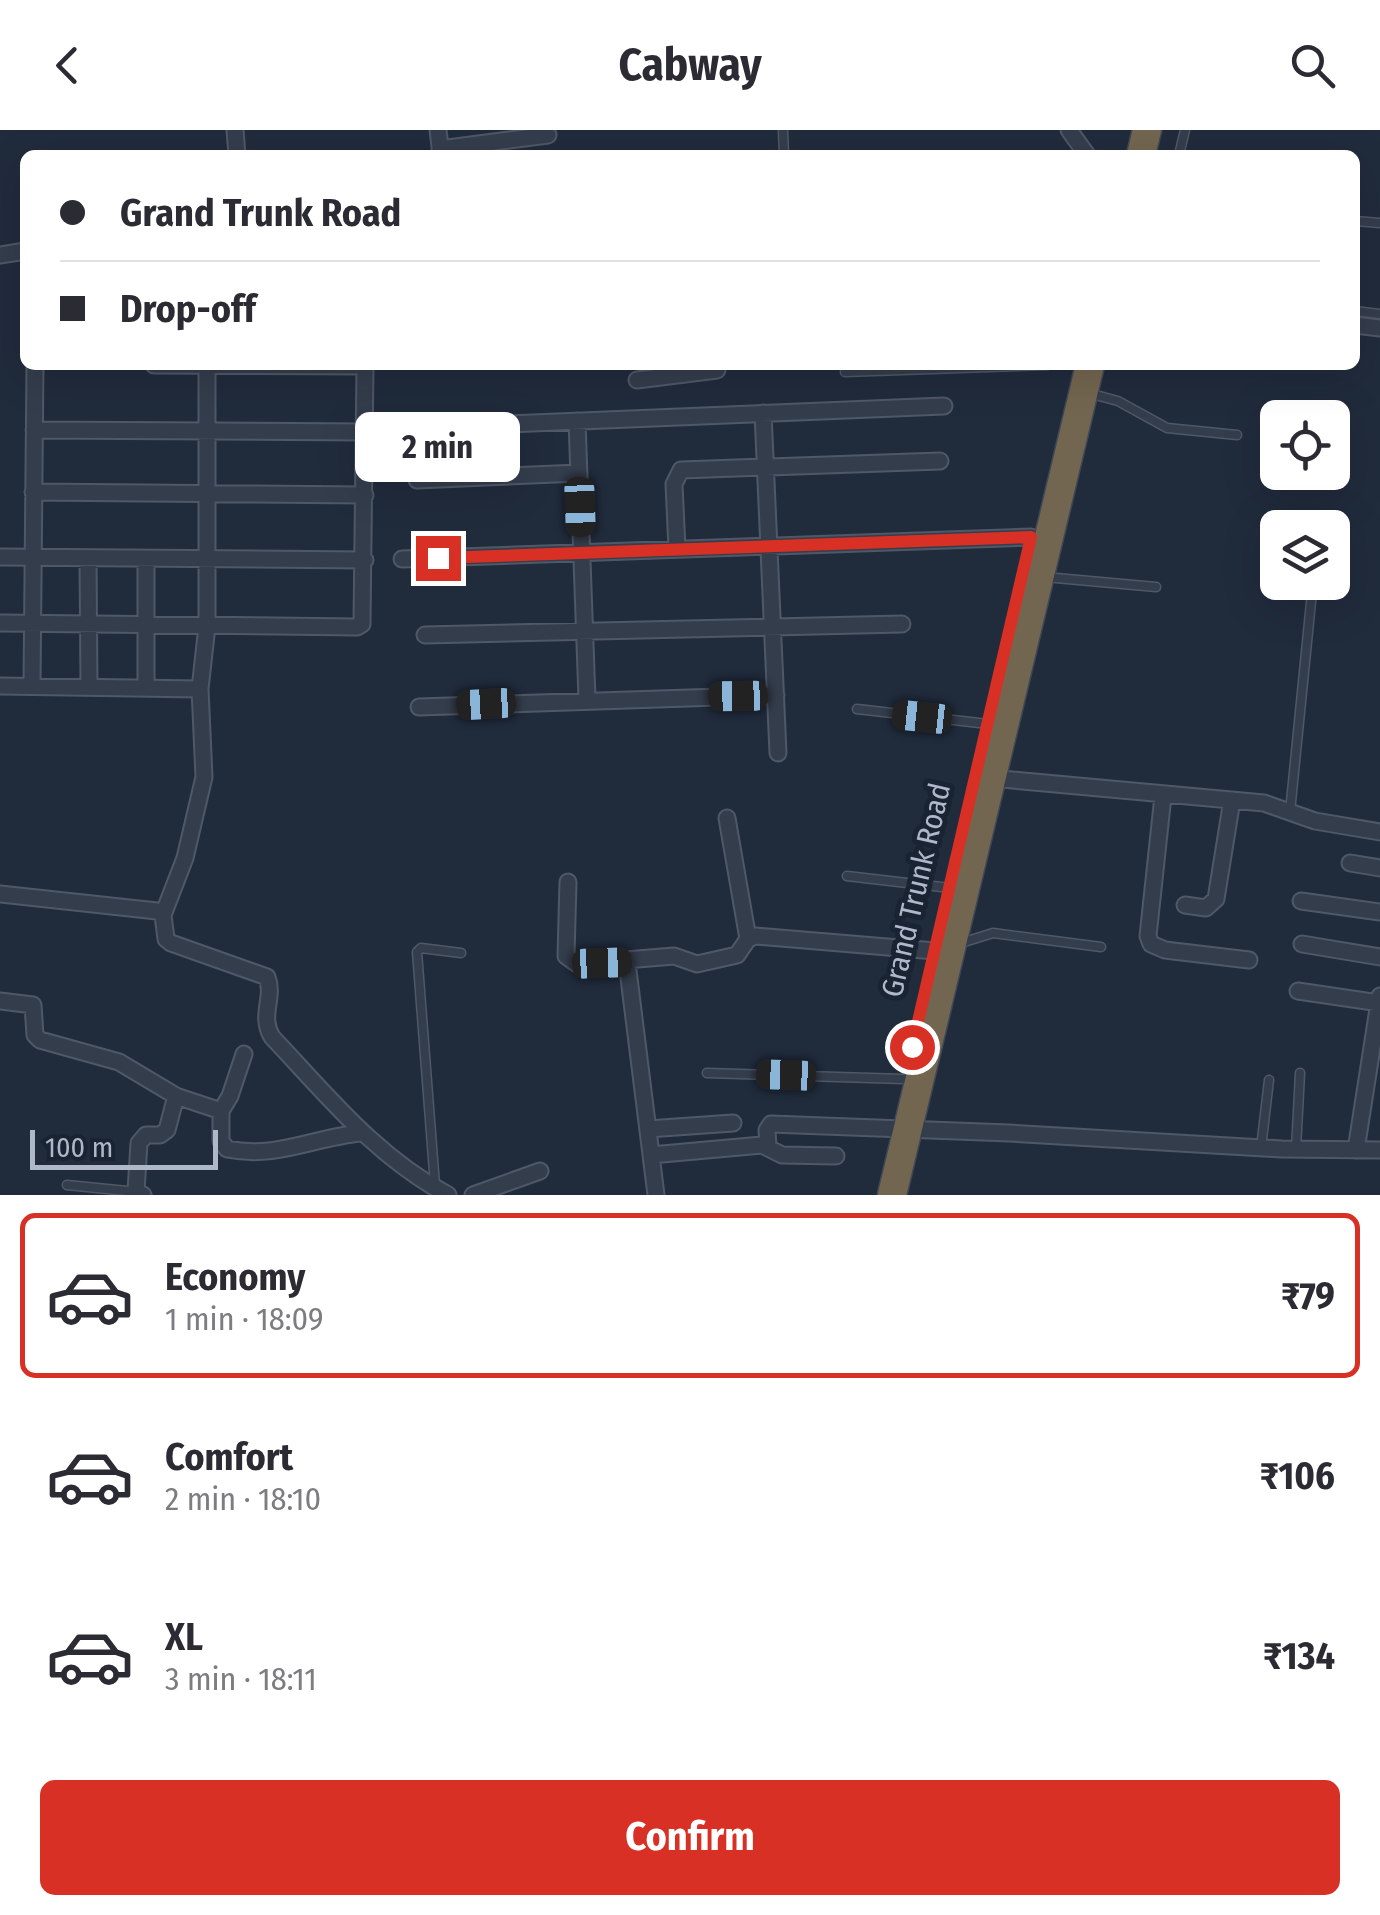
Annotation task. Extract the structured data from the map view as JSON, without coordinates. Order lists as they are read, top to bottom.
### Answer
{
  "streets": {
    "highway": ["Grand Trunk Road"]
  },
  "scale_bar": "100 m",
  "page": {
    "header": "Cabway",
    "banner": ["Grand Trunk Road", "Drop-off"],
    "bubble": "2 min",
    "scale": "100 m",
    "list": [
      {
        "name": "Economy",
        "note": "1 min · 18:09",
        "value": "₹79"
      },
      {
        "name": "Comfort",
        "note": "2 min · 18:10",
        "value": "₹106"
      },
      {
        "name": "XL",
        "note": "3 min · 18:11",
        "value": "₹134"
      }
    ],
    "buttons": "Confirm"
  }
}
